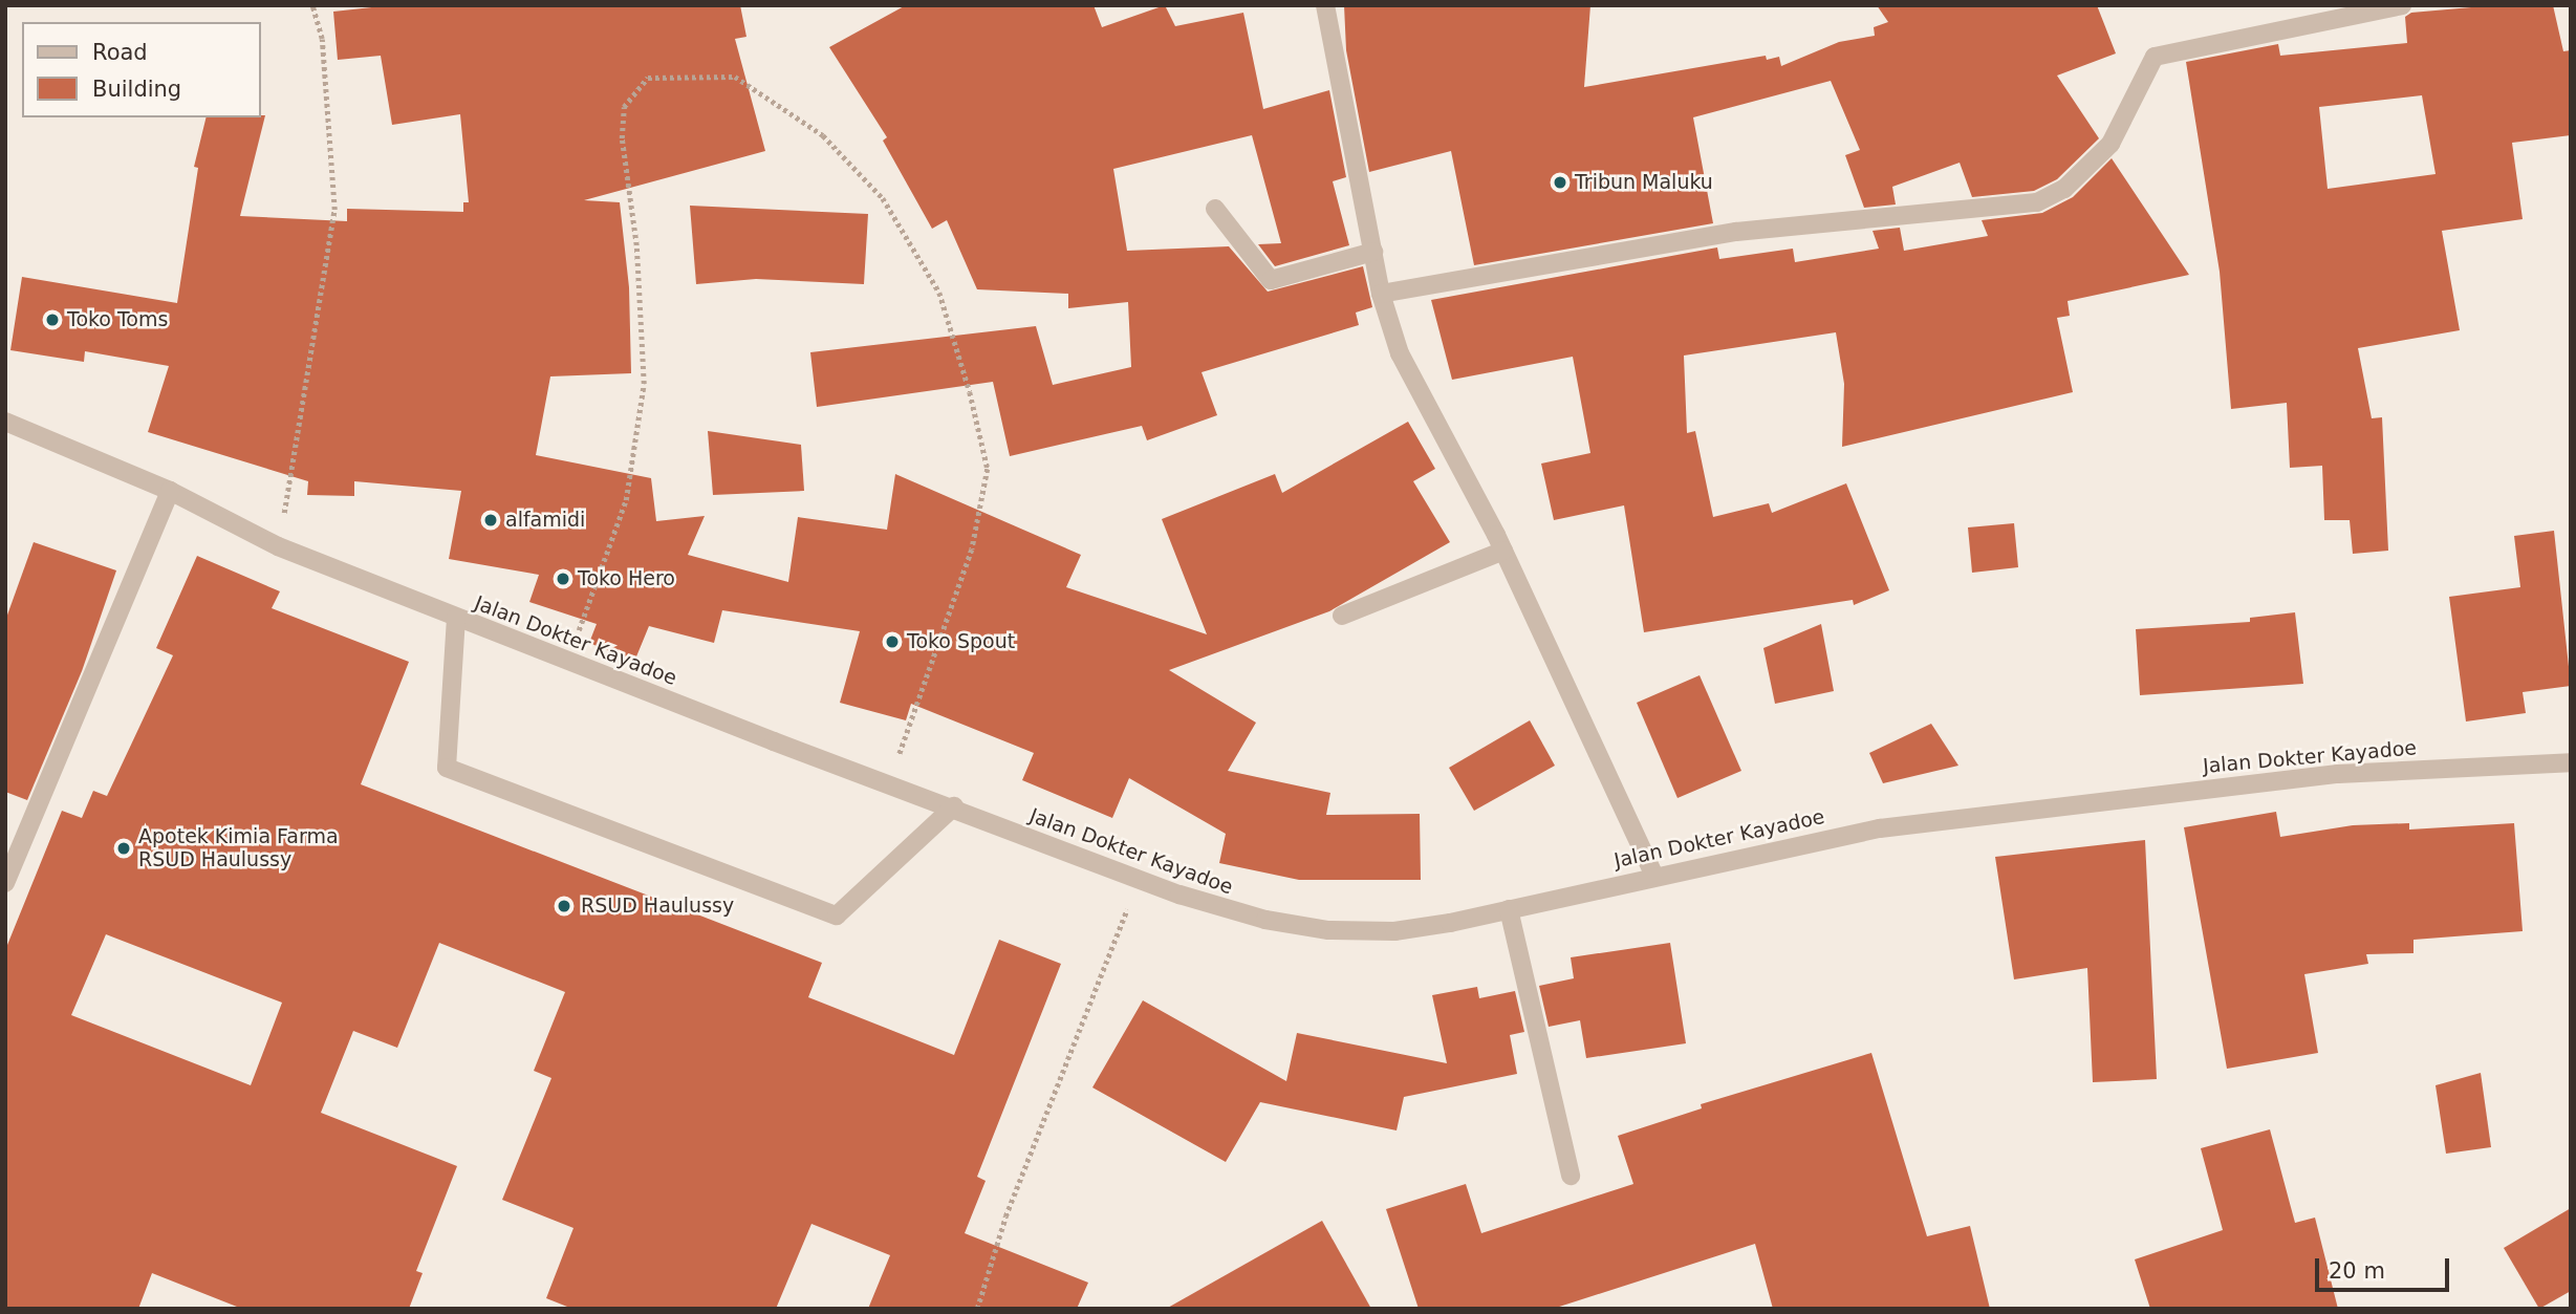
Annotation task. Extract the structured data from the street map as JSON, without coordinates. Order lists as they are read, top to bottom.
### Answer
{
  "streets": {
    "street": ["Jalan Dokter Kayadoe"]
  },
  "places": [
    "Tribun Maluku",
    "Toko Toms",
    "alfamidi",
    "Toko Hero",
    "Toko Spout",
    "Apotek Kimia Farma RSUD Haulussy",
    "RSUD Haulussy"
  ],
  "legend": ["Road", "Building"],
  "scale_bar": "20 m"
}
